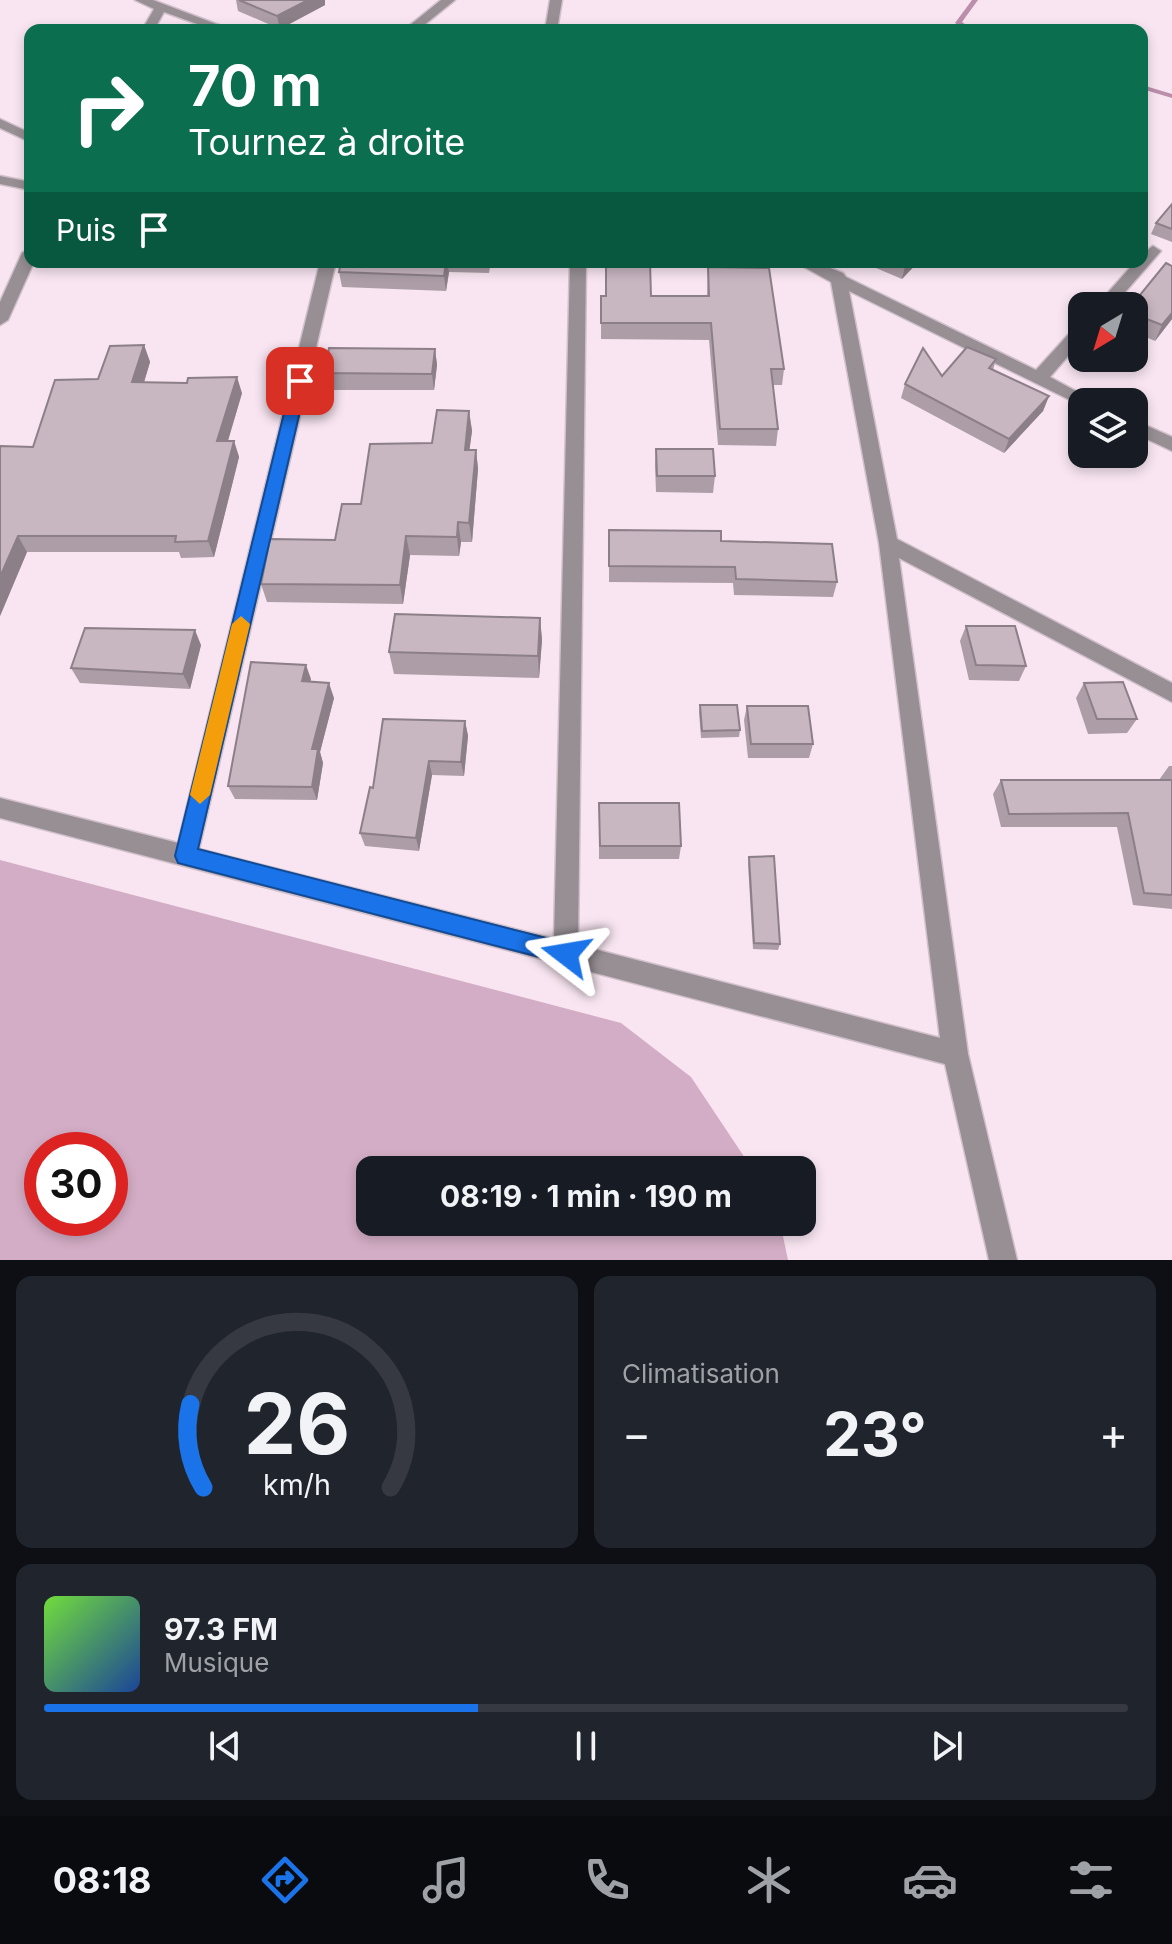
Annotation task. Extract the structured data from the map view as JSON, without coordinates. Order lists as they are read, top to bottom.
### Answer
{
  "north": "bottom left",
  "page": {
    "turn": ["70 m", "Tournez à droite"],
    "then": "Puis",
    "limit": "30",
    "trip": "08:19 · 1 min · 190 m",
    "tile": "Climatisation",
    "heat": ["−", "23°", "+"],
    "song": ["97.3 FM", "Musique"],
    "tabs": "08:18",
    "gauge": ["26", "km/h"]
  }
}
